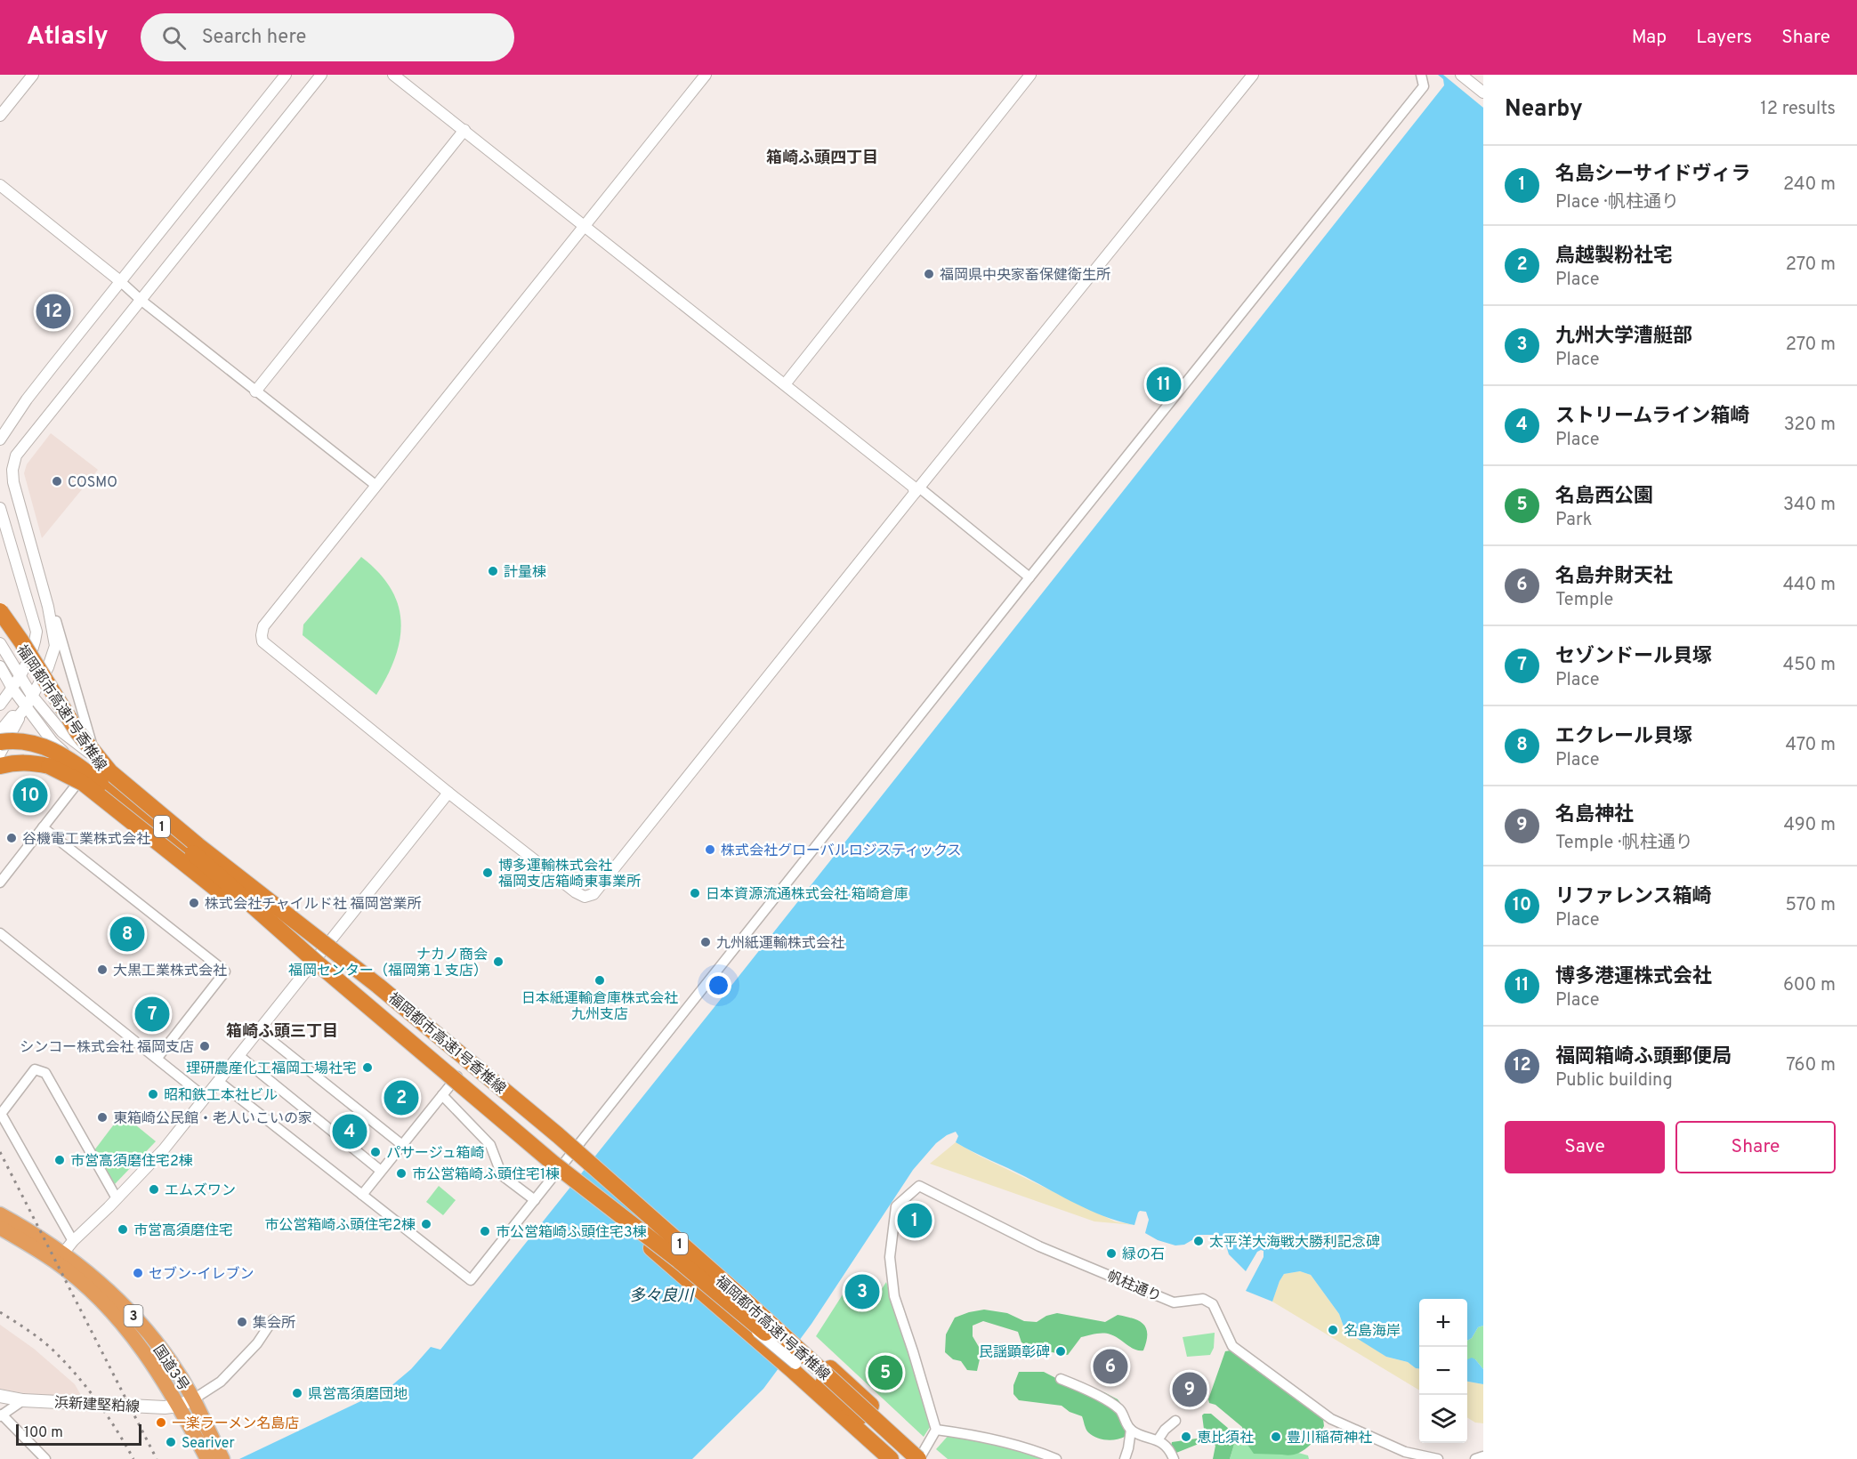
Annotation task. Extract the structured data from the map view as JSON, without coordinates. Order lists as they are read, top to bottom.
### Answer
{
  "streets": {
    "highway": [
      "福岡都市高速1号香椎線",
      "1",
      "3",
      "国道3号"
    ],
    "main road": ["浜新建堅粕線"],
    "street": ["帆柱通り"]
  },
  "crossings": [
    ["国道3号", "浜新建堅粕線"]
  ],
  "districts": ["箱崎ふ頭四丁目", "箱崎ふ頭三丁目"],
  "water": ["多々良川"],
  "places": [
    "福岡県中央家畜保健衛生所",
    "COSMO",
    "計量棟",
    "谷機電工業株式会社",
    "株式会社グローバルロジスティックス",
    "博多運輸株式会社 福岡支店箱崎東事業所",
    "日本資源流通株式会社 箱崎倉庫",
    "株式会社チャイルド社 福岡営業所",
    "九州紙運輸株式会社",
    "ナカノ商会 福岡センター（福岡第１支店）",
    "大黒工業株式会社",
    "日本紙運輸倉庫株式会社 九州支店",
    "シンコー株式会社 福岡支店",
    "理研農産化工福岡工場社宅",
    "昭和鉄工本社ビル",
    "東箱崎公民館・老人いこいの家",
    "パサージュ箱崎",
    "市営高須磨住宅2棟",
    "市公営箱崎ふ頭住宅1棟",
    "エムズワン",
    "市公営箱崎ふ頭住宅2棟",
    "市営高須磨住宅",
    "市公営箱崎ふ頭住宅3棟",
    "太平洋大海戦大勝利記念碑",
    "緑の石",
    "セブン-イレブン",
    "集会所",
    "名島海岸",
    "民謡顕彰碑",
    "県営高須磨団地",
    "一楽ラーメン名島店",
    "恵比須社",
    "豊川稲荷神社",
    "Seariver"
  ],
  "scale_bar": "100 m",
  "page": {
    "header": "Atlasly",
    "search": "Search here",
    "nav": ["Map", "Layers", "Share"],
    "heading": ["Nearby", "12 results"],
    "list": [
      {
        "mark": "1",
        "name": "名島シーサイドヴィラ",
        "note": "Place · 帆柱通り",
        "value": "240 m"
      },
      {
        "mark": "2",
        "name": "鳥越製粉社宅",
        "note": "Place",
        "value": "270 m"
      },
      {
        "mark": "3",
        "name": "九州大学漕艇部",
        "note": "Place",
        "value": "270 m"
      },
      {
        "mark": "4",
        "name": "ストリームライン箱崎",
        "note": "Place",
        "value": "320 m"
      },
      {
        "mark": "5",
        "name": "名島西公園",
        "note": "Park",
        "value": "340 m"
      },
      {
        "mark": "6",
        "name": "名島弁財天社",
        "note": "Temple",
        "value": "440 m"
      },
      {
        "mark": "7",
        "name": "セゾンドール貝塚",
        "note": "Place",
        "value": "450 m"
      },
      {
        "mark": "8",
        "name": "エクレール貝塚",
        "note": "Place",
        "value": "470 m"
      },
      {
        "mark": "9",
        "name": "名島神社",
        "note": "Temple · 帆柱通り",
        "value": "490 m"
      },
      {
        "mark": "10",
        "name": "リファレンス箱崎",
        "note": "Place",
        "value": "570 m"
      },
      {
        "mark": "11",
        "name": "博多港運株式会社",
        "note": "Place",
        "value": "600 m"
      },
      {
        "mark": "12",
        "name": "福岡箱崎ふ頭郵便局",
        "note": "Public building",
        "value": "760 m"
      }
    ],
    "pins": [
      "12",
      "11",
      "10",
      "8",
      "7",
      "2",
      "4",
      "1",
      "3",
      "6",
      "5",
      "9"
    ],
    "buttons": ["Save", "Share"],
    "map_buttons": ["+", "−"],
    "scale": "100 m"
  }
}
